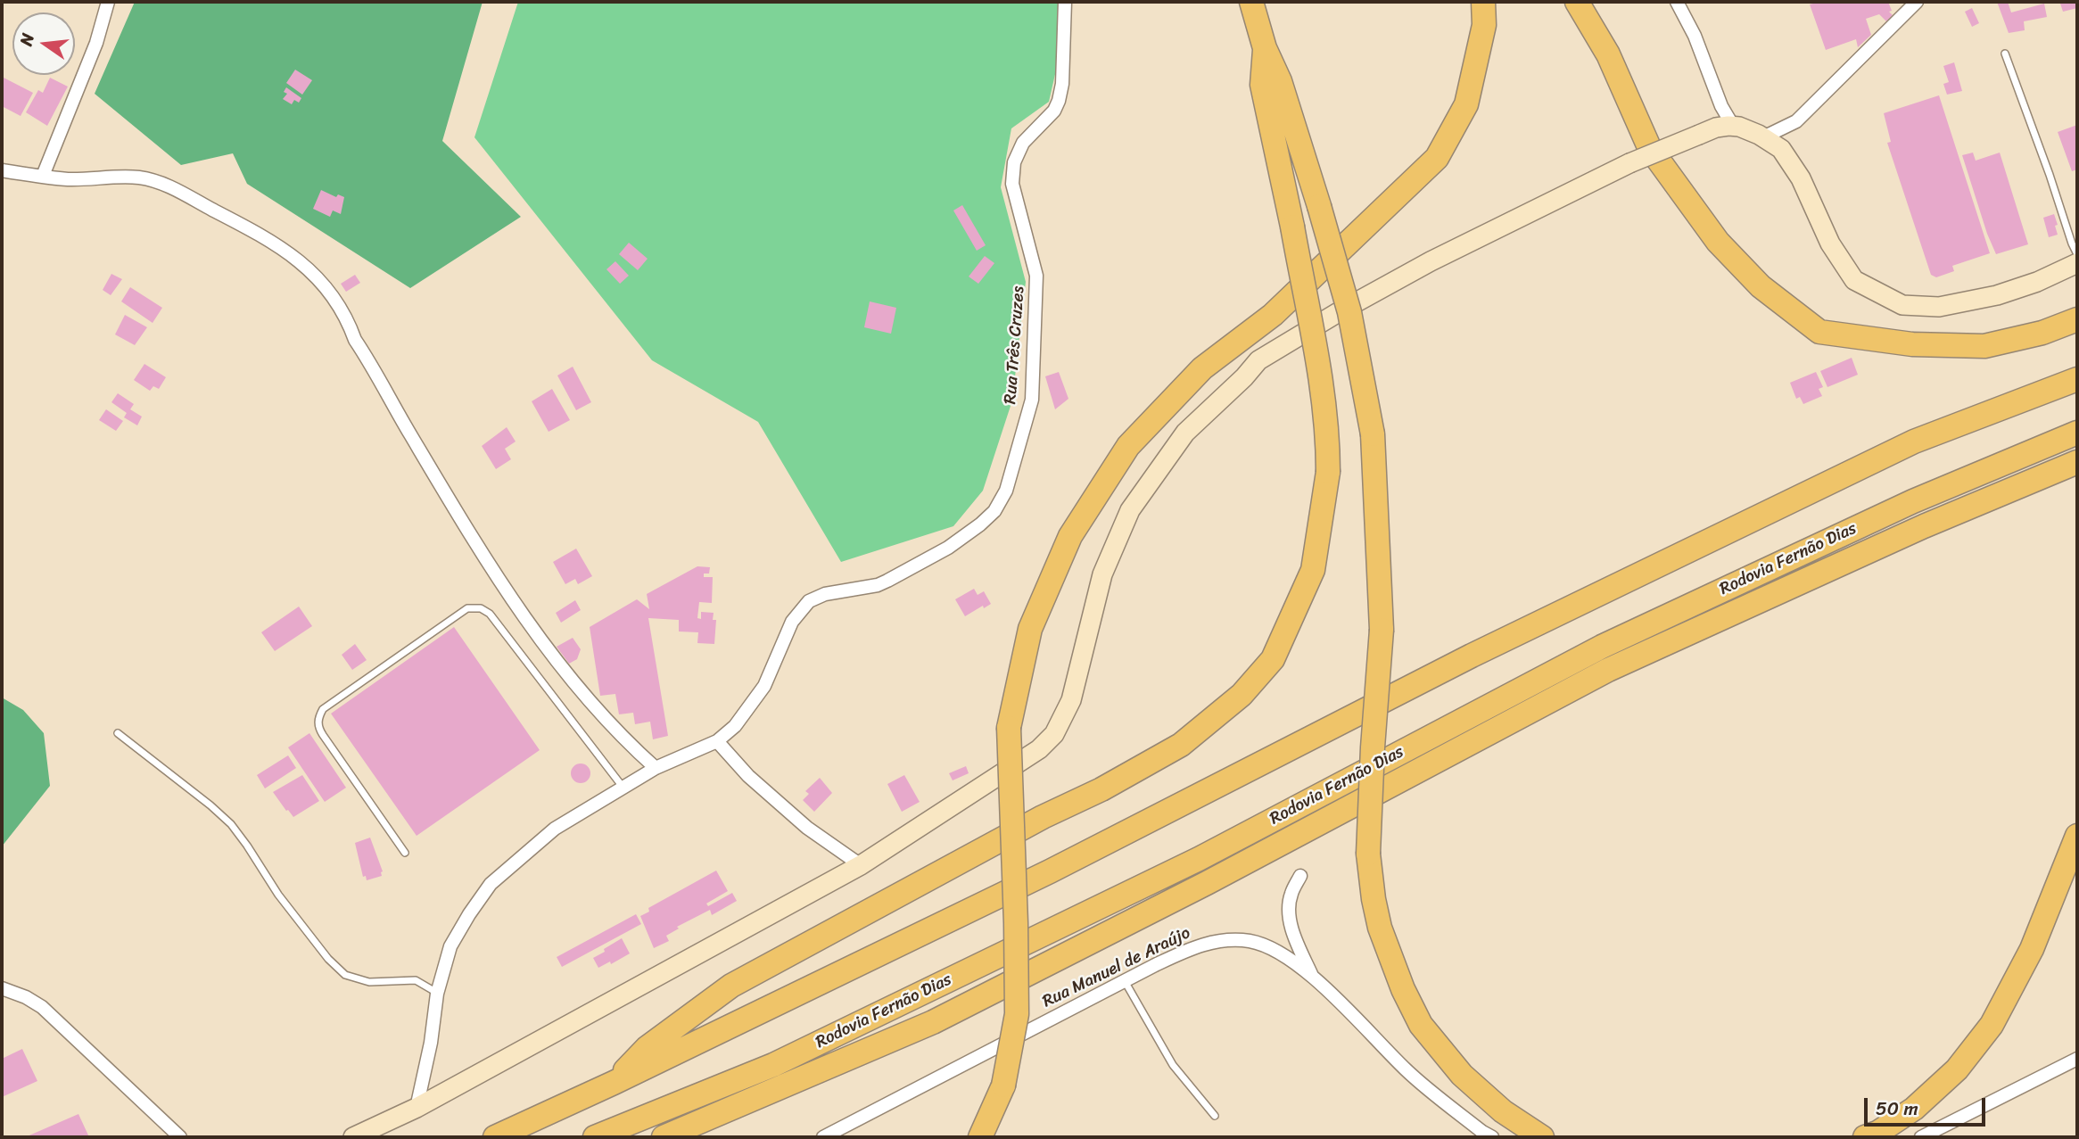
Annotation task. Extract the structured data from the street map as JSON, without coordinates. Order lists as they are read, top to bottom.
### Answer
{
  "streets": {
    "highway": ["Rodovia Fernão Dias"],
    "street": ["Rua Três Cruzes", "Rua Manuel de Araújo"]
  },
  "scale_bar": "50 m",
  "north": "left"
}
